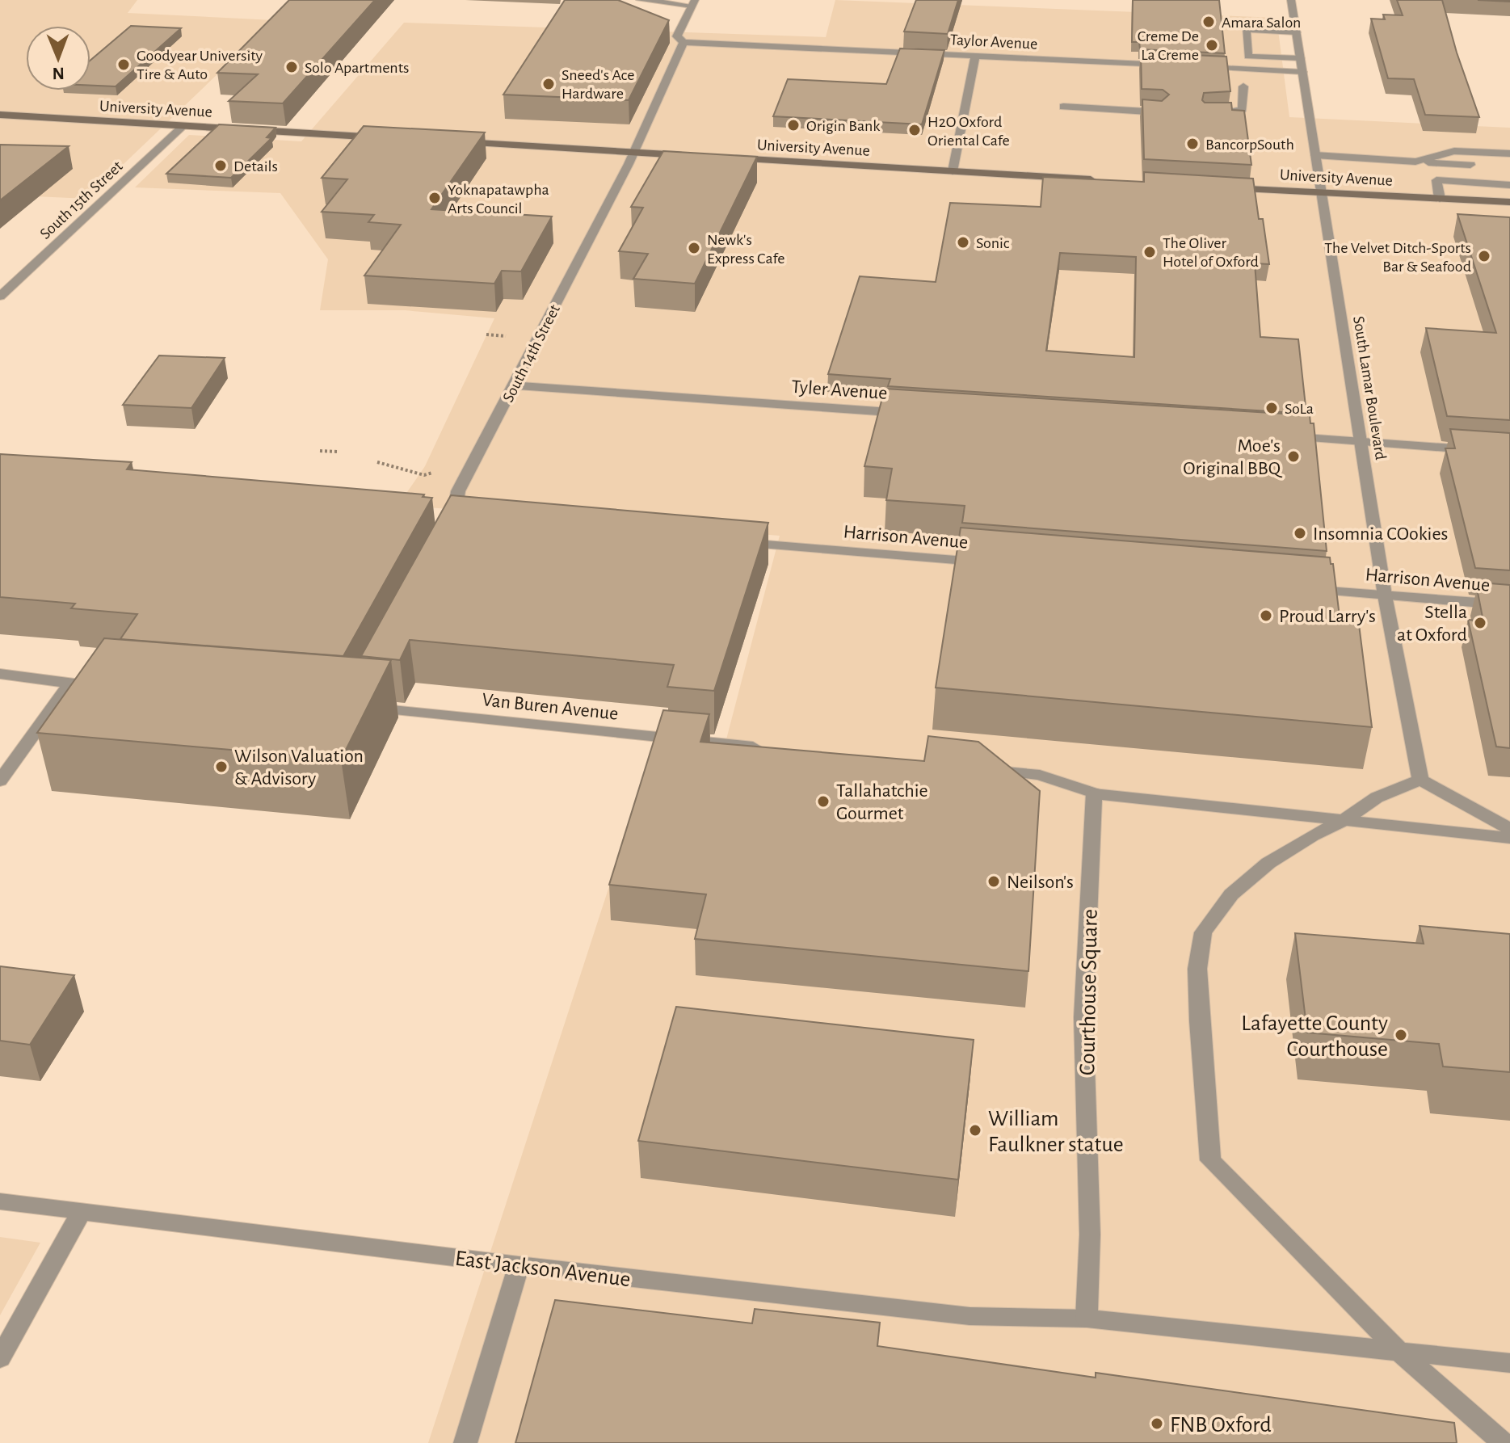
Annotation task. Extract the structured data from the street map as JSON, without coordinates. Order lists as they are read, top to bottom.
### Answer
{
  "streets": {
    "main road": ["University Avenue"],
    "street": [
      "Taylor Avenue",
      "South 15th Street",
      "South 14th Street",
      "South Lamar Boulevard",
      "Tyler Avenue",
      "Harrison Avenue",
      "Van Buren Avenue",
      "Courthouse Square",
      "East Jackson Avenue"
    ]
  },
  "crossings": [
    ["Taylor Avenue", "South 14th Street"],
    ["University Avenue", "South 15th Street"],
    ["University Avenue", "South Lamar Boulevard"],
    ["South 14th Street", "Tyler Avenue"],
    ["South Lamar Boulevard", "Harrison Avenue"],
    ["Courthouse Square", "East Jackson Avenue"]
  ],
  "places": [
    "Amara Salon",
    "Creme De La Creme",
    "Goodyear University Tire & Auto",
    "Solo Apartments",
    "Sneed's Ace Hardware",
    "Origin Bank",
    "H2O Oxford Oriental Cafe",
    "BancorpSouth",
    "Details",
    "Yoknapatawpha Arts Council",
    "Sonic",
    "Newk's Express Cafe",
    "The Oliver Hotel of Oxford",
    "The Velvet Ditch-Sports Bar & Seafood",
    "SoLa",
    "Moe's Original BBQ",
    "Insomnia COokies",
    "Proud Larry's",
    "Stella at Oxford",
    "Wilson Valuation & Advisory",
    "Tallahatchie Gourmet",
    "Neilson's",
    "Lafayette County Courthouse",
    "William Faulkner statue",
    "FNB Oxford"
  ],
  "north": "bottom"
}
